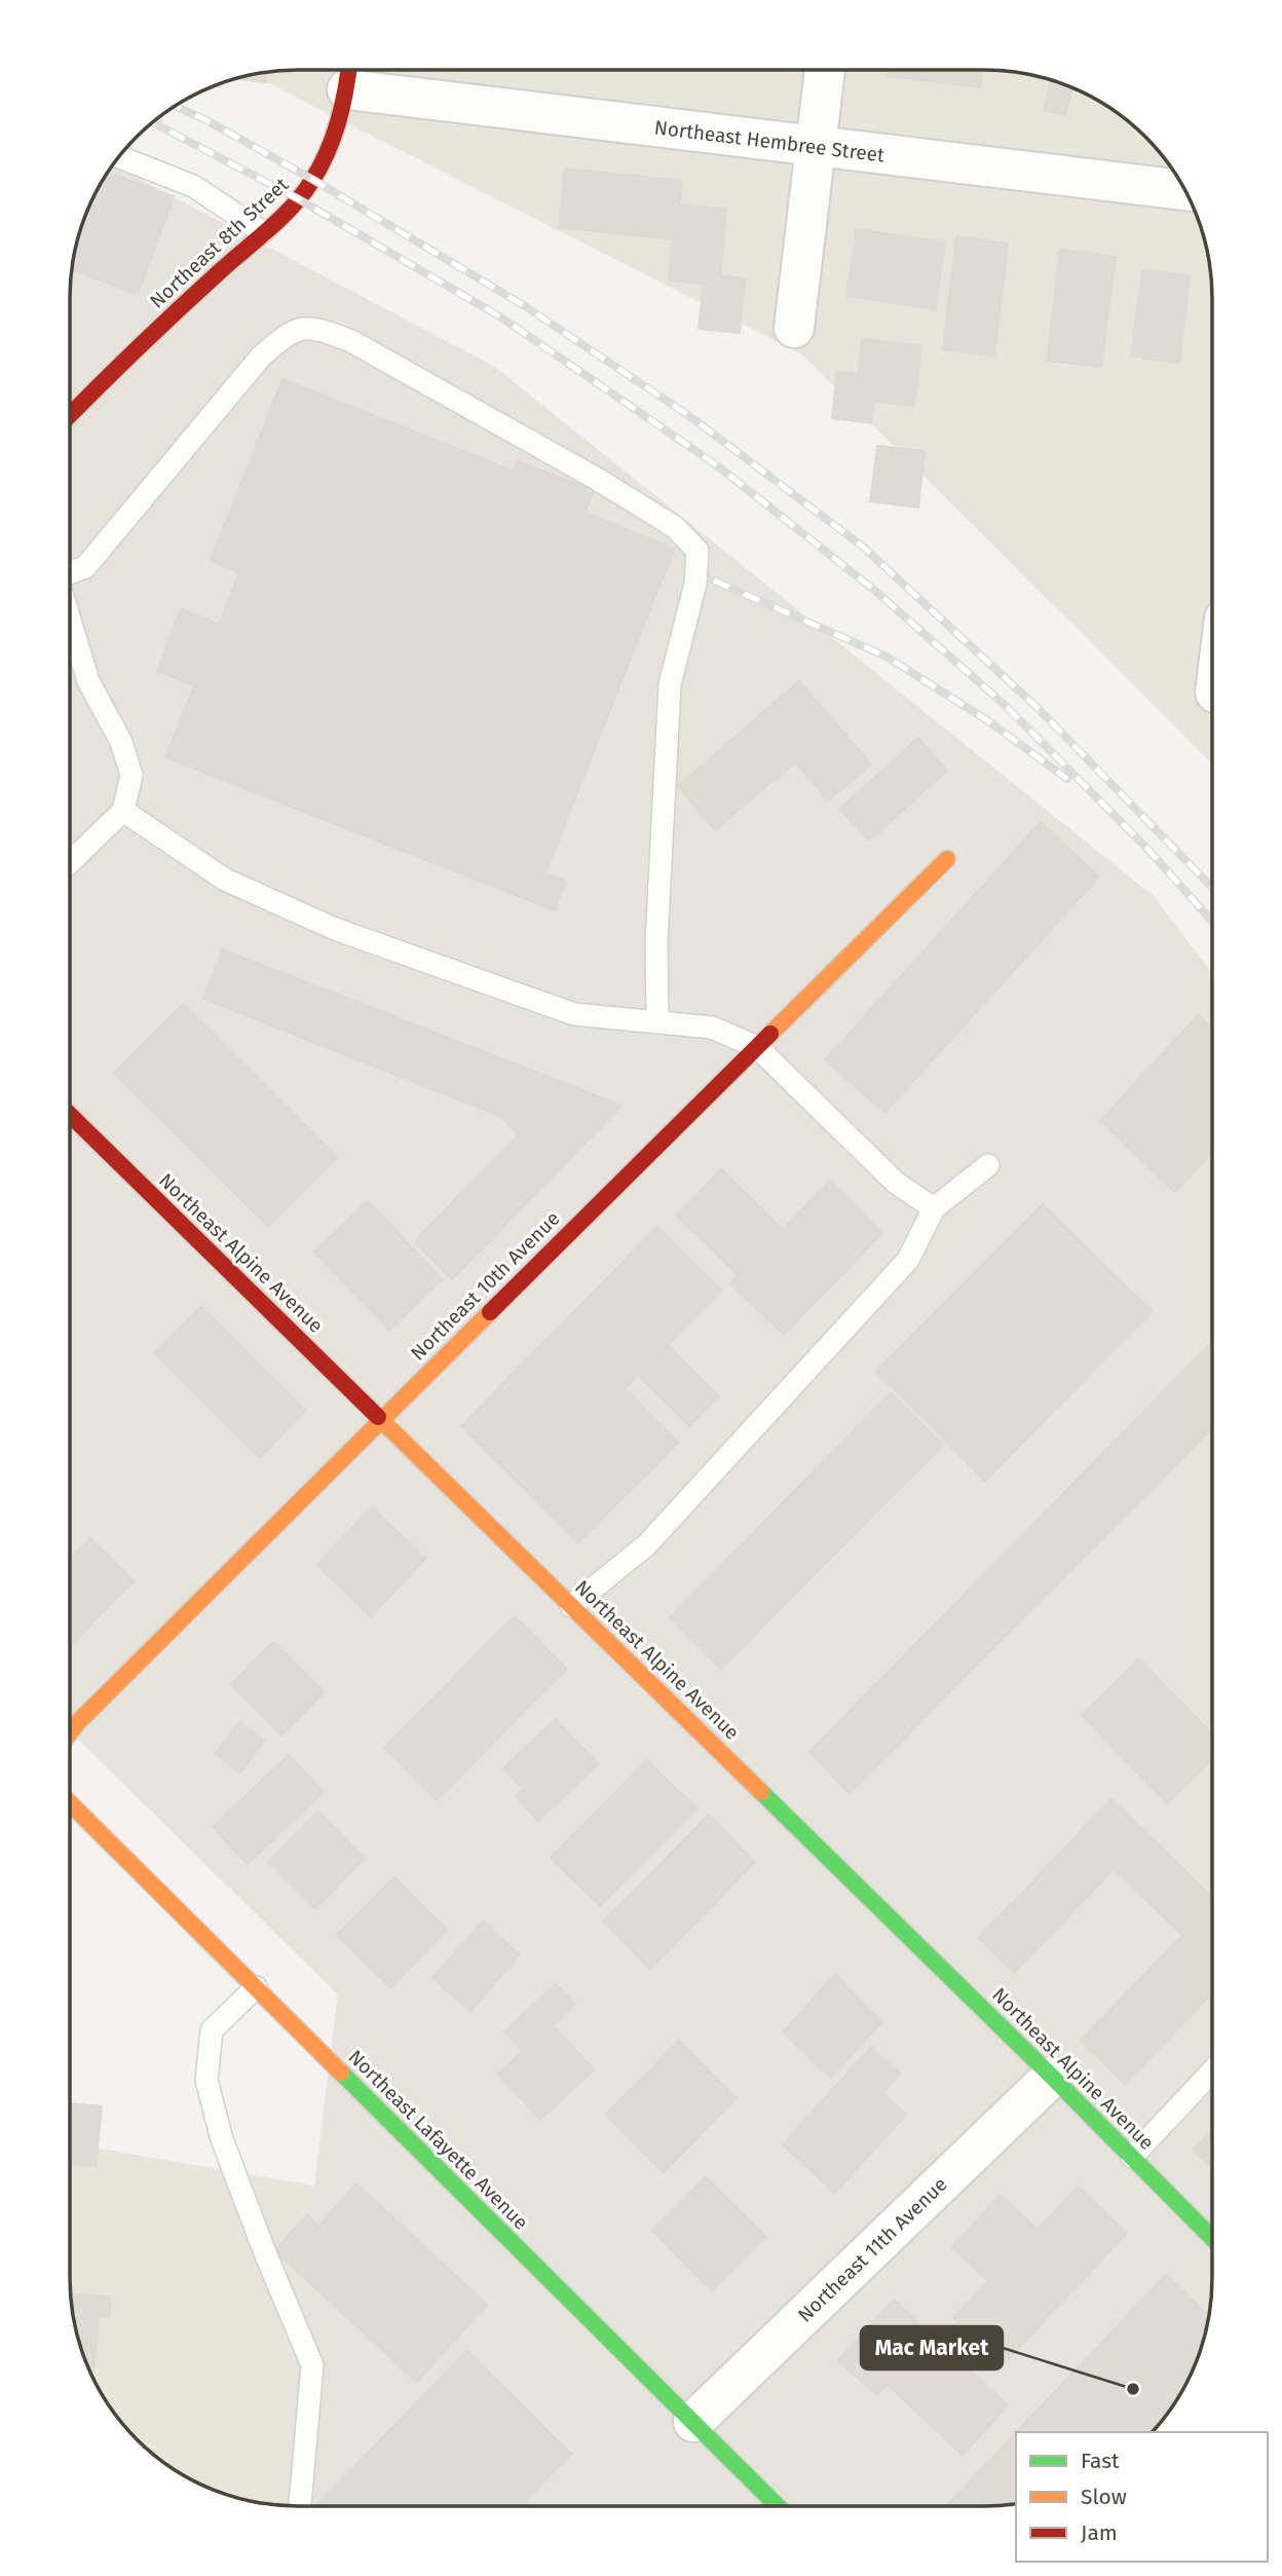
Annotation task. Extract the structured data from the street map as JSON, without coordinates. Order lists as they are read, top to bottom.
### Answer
{
  "streets": {
    "street": [
      "Northeast Hembree Street",
      "Northeast 8th Street",
      "Northeast Alpine Avenue",
      "Northeast 10th Avenue",
      "Northeast Lafayette Avenue",
      "Northeast 11th Avenue"
    ]
  },
  "crossings": [
    ["Northeast Hembree Street", "Northeast 8th Street"],
    ["Northeast Alpine Avenue", "Northeast 10th Avenue"],
    ["Northeast Alpine Avenue", "Northeast 11th Avenue"],
    ["Northeast Lafayette Avenue", "Northeast 11th Avenue"]
  ],
  "places": ["Mac Market"],
  "legend": ["Fast", "Slow", "Jam"]
}
